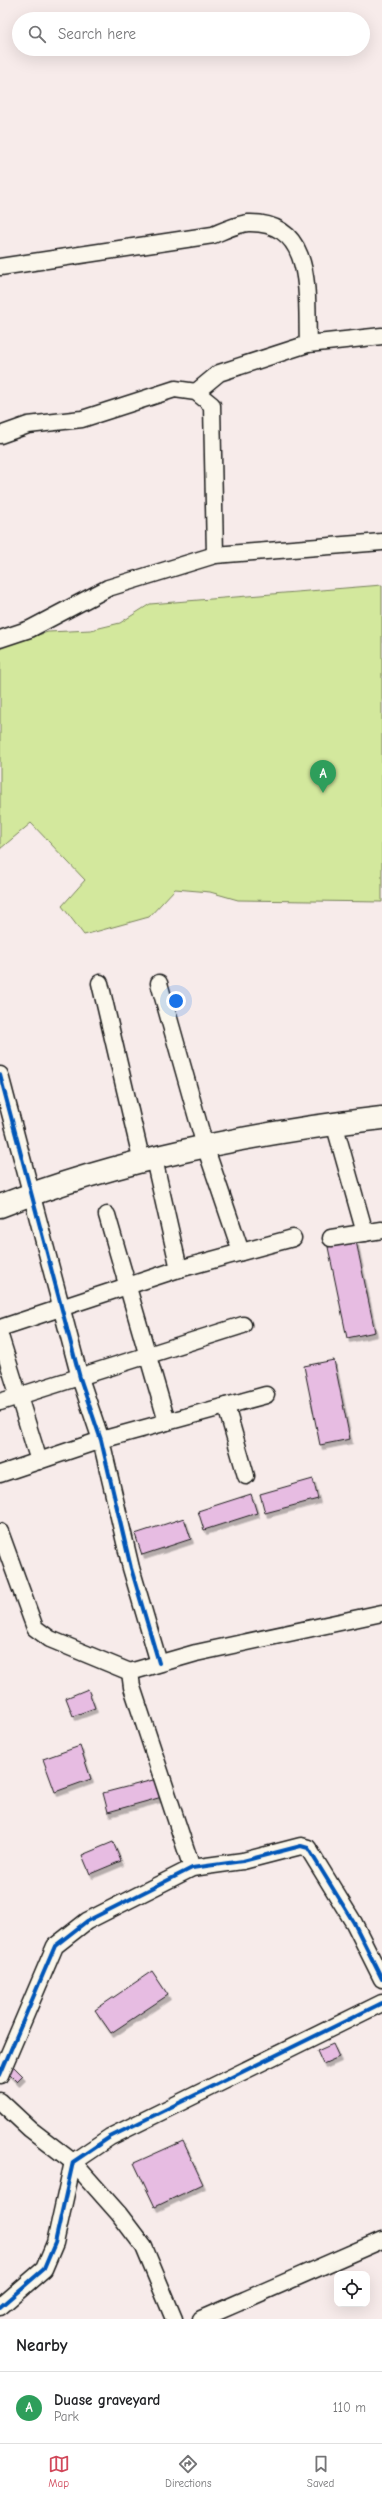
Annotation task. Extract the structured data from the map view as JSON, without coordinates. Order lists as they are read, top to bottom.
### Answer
{
  "page": {
    "search": "Search here",
    "pins": "A",
    "heading": "Nearby",
    "list": [
      {
        "mark": "A",
        "name": "Duase graveyard",
        "note": "Park",
        "value": "110 m"
      }
    ],
    "nav": ["Map", "Directions", "Saved"]
  }
}
